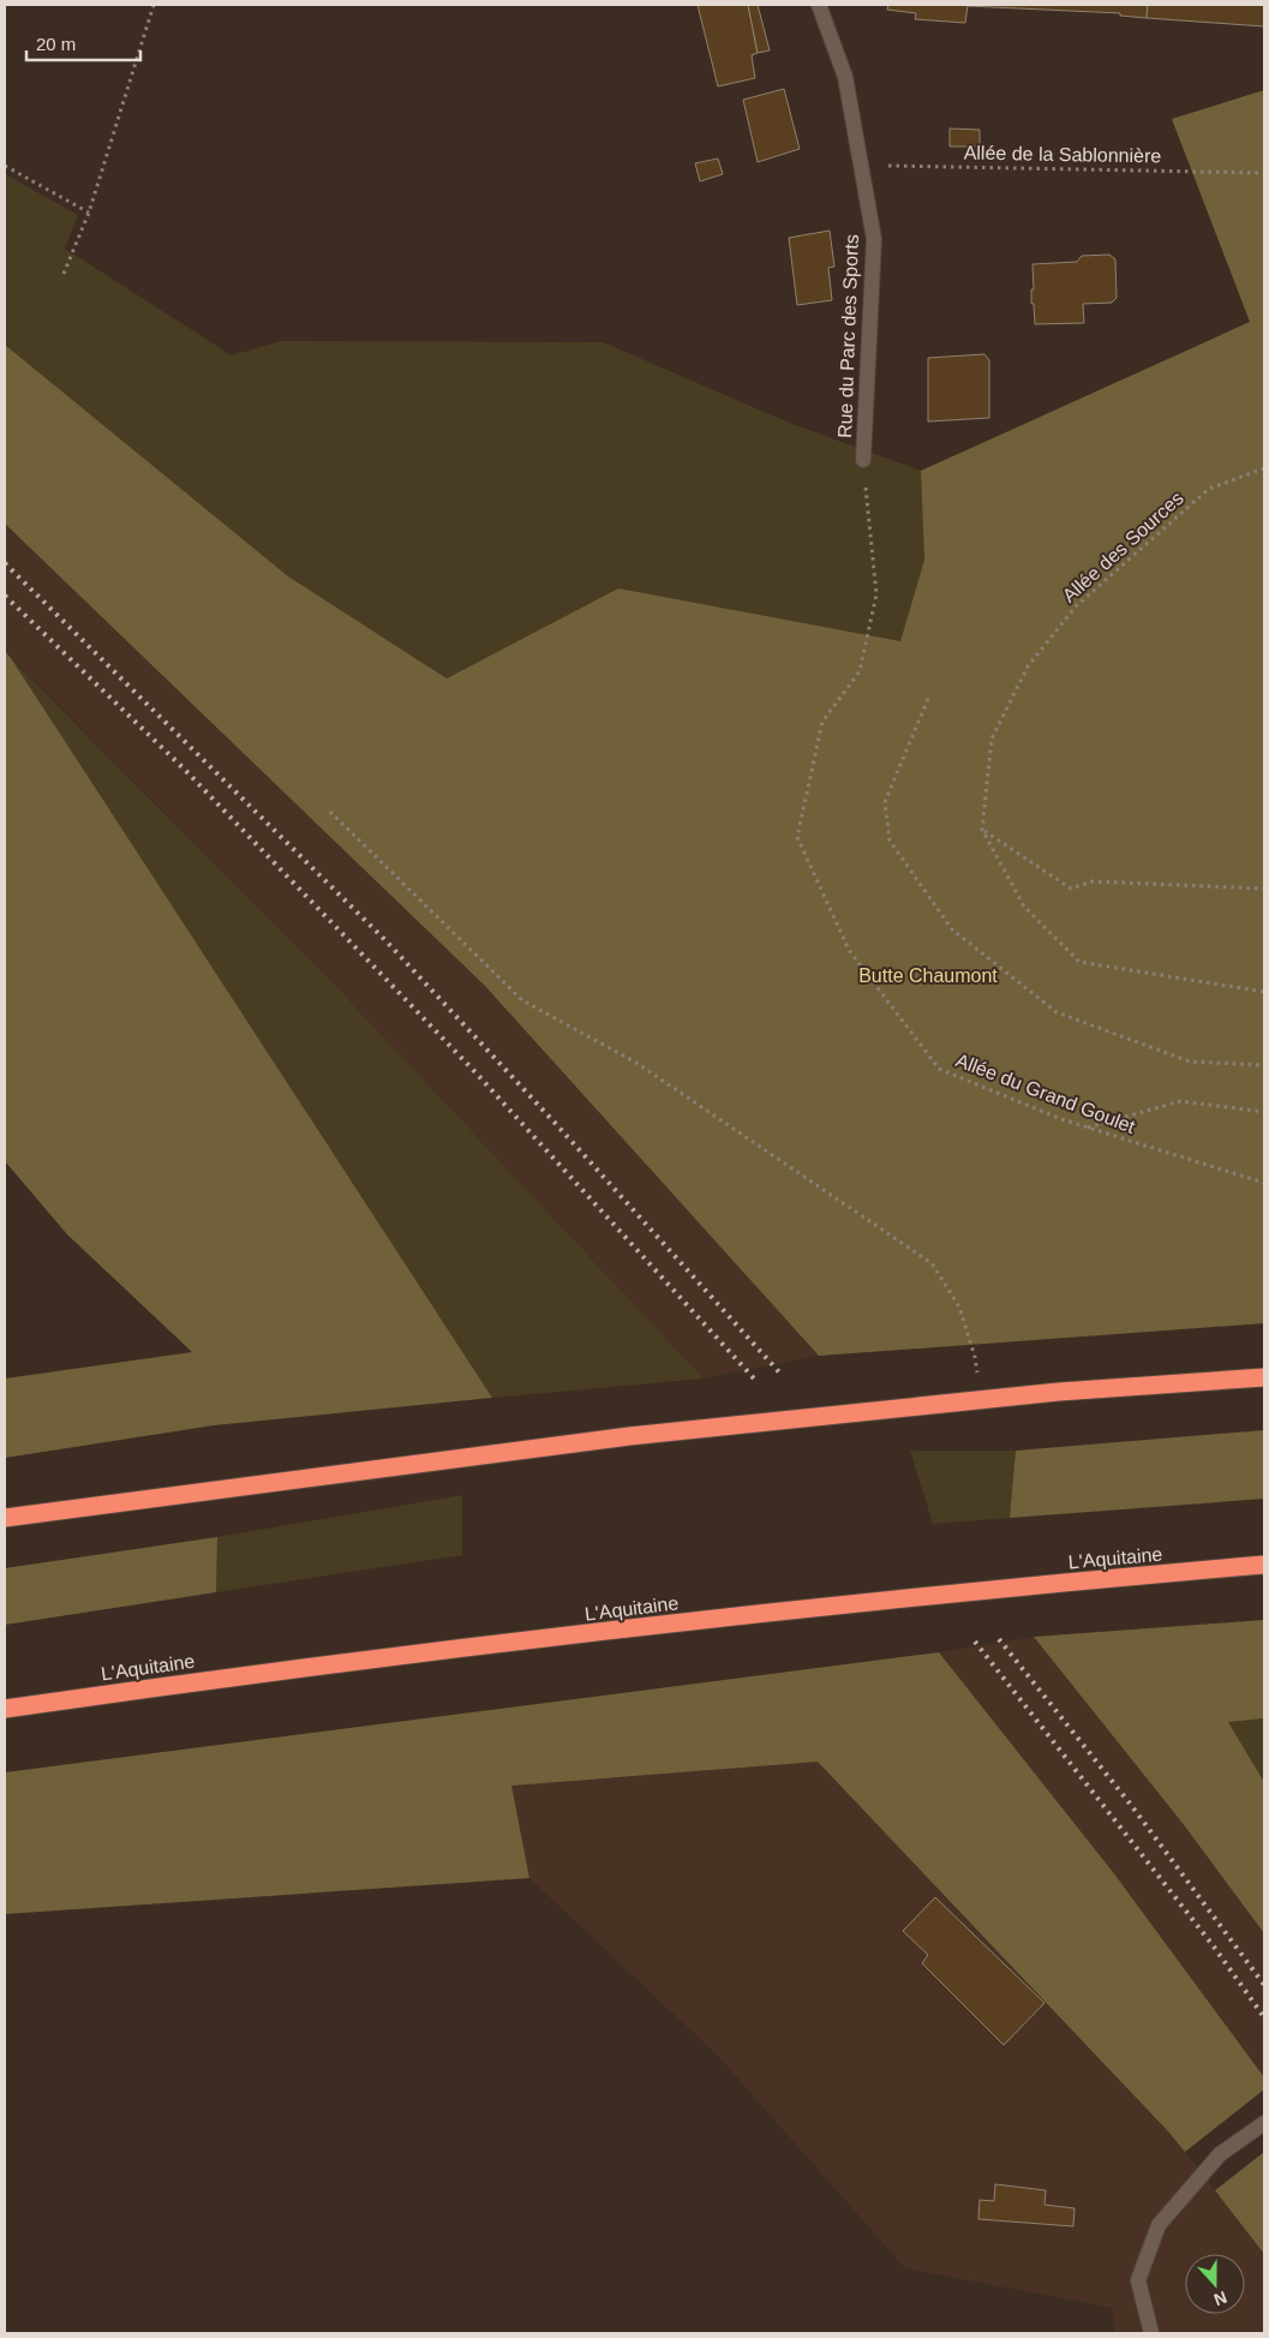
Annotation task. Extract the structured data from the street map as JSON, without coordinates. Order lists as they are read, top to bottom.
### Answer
{
  "streets": {
    "highway": ["L'Aquitaine"],
    "street": ["Rue du Parc des Sports"],
    "path": ["Allée de la Sablonnière", "Allée des Sources", "Allée du Grand Goulet"]
  },
  "crossings": [
    ["Allée de la Sablonnière", "Rue du Parc des Sports"],
    ["Rue du Parc des Sports", "Allée du Grand Goulet"]
  ],
  "parks": ["Butte Chaumont"],
  "scale_bar": "20 m",
  "north": "bottom"
}
